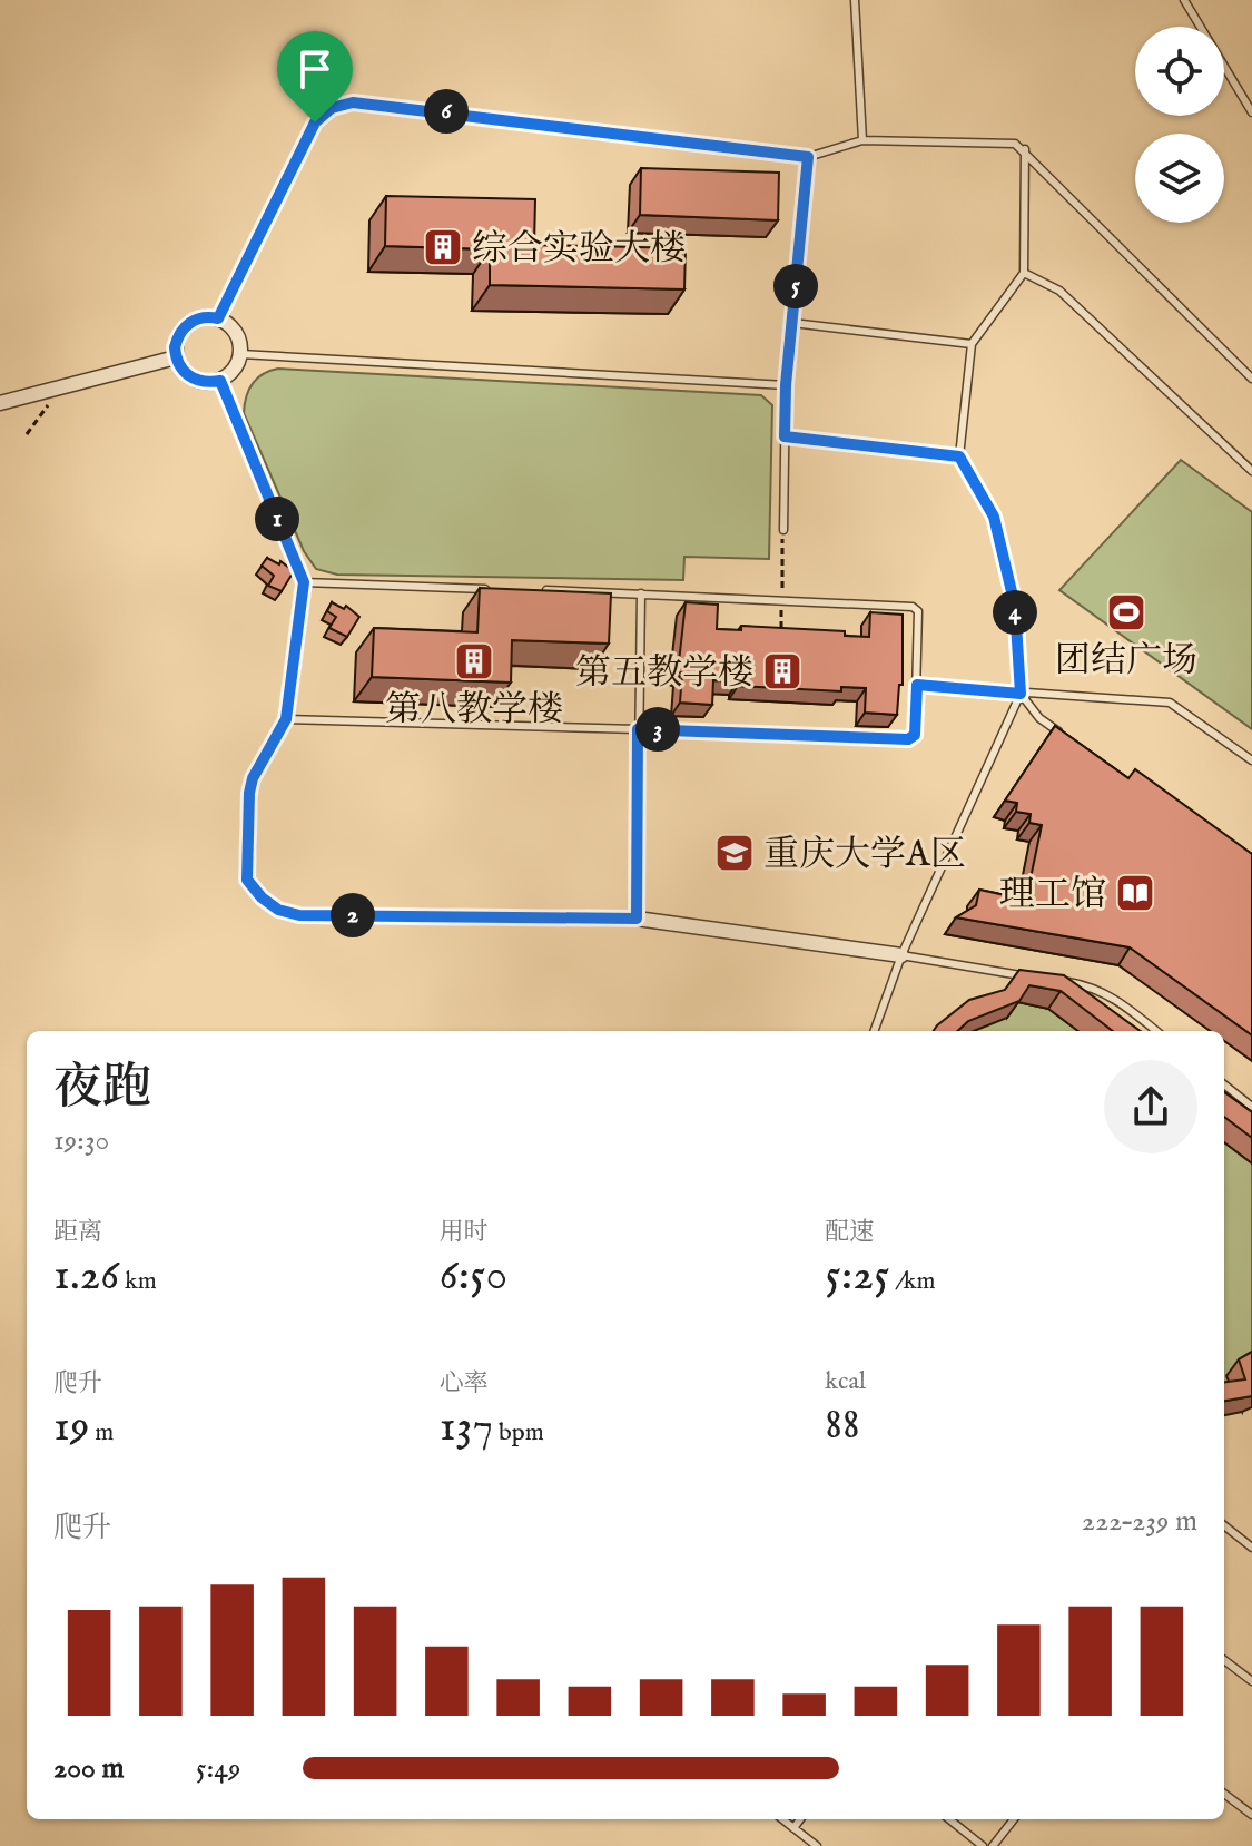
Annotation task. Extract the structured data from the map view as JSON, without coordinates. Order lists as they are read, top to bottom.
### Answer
{
  "places": {
    "building": ["综合实验大楼", "第八教学楼", "第五教学楼"],
    "sports": ["团结广场"],
    "school or university": ["重庆大学A区"],
    "library": ["理工馆"]
  },
  "page": {
    "pins": [
      "6",
      "5",
      "1",
      "4",
      "3",
      "2"
    ],
    "heading": ["夜跑", "19:30"],
    "stats": [
      ["距离", "1.26 km"],
      ["用时", "6:50"],
      ["配速", "5:25 /km"],
      ["爬升", "19 m"],
      ["心率", "137 bpm"],
      ["kcal", "88"]
    ],
    "chart": ["爬升", "222–239 m"],
    "list": [
      {
        "name": "200 m",
        "note": "5:49"
      }
    ]
  }
}
